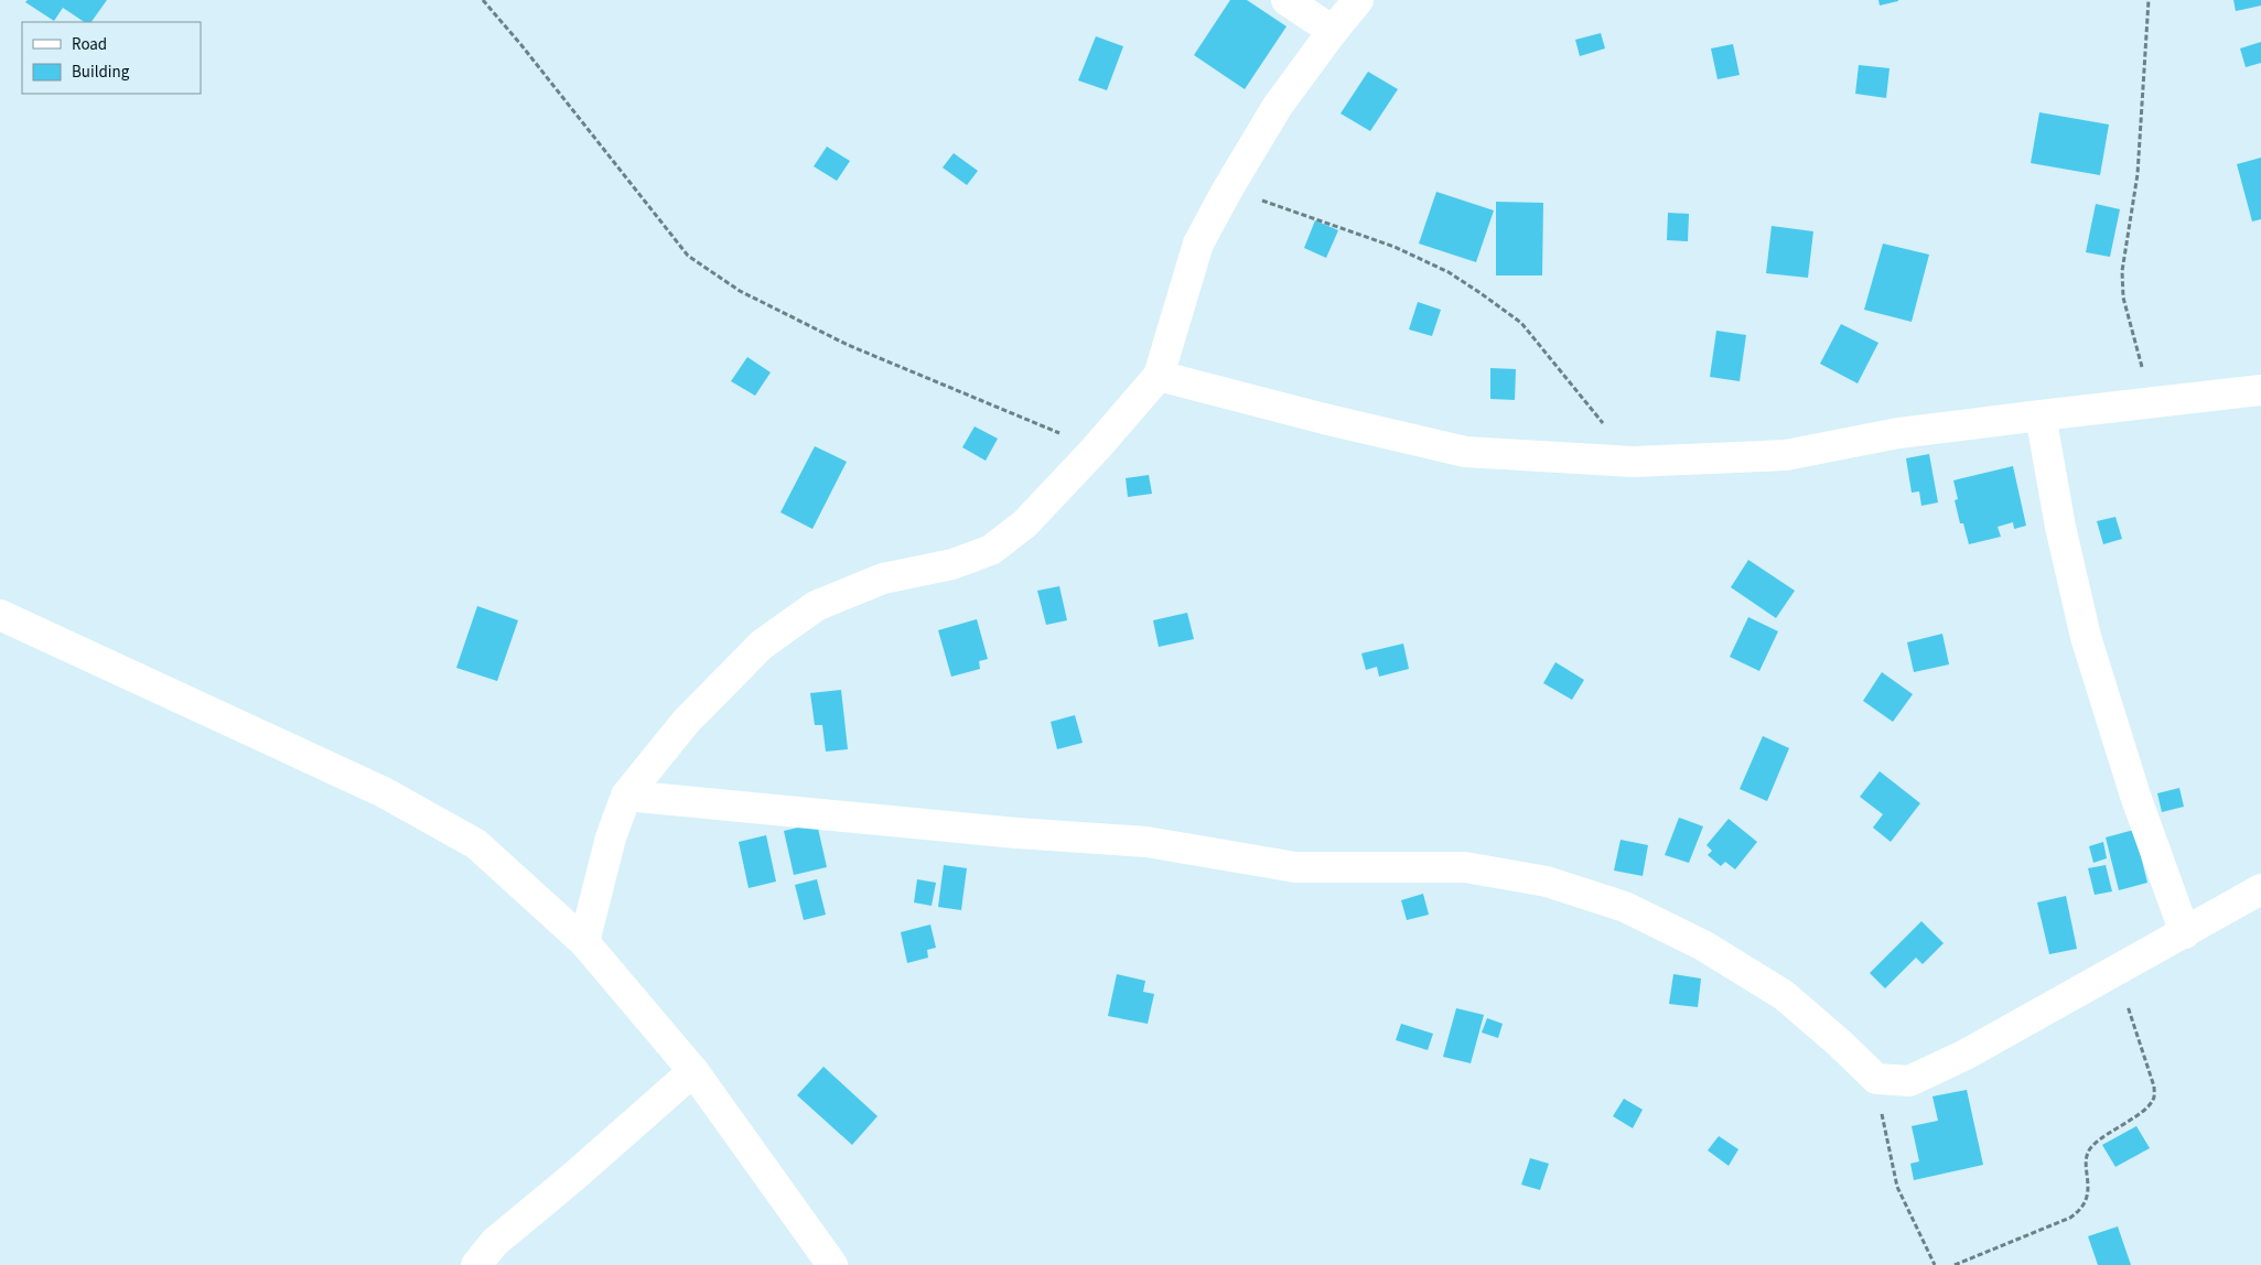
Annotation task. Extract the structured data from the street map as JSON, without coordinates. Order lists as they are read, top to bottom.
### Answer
{
  "legend": ["Road", "Building"]
}
